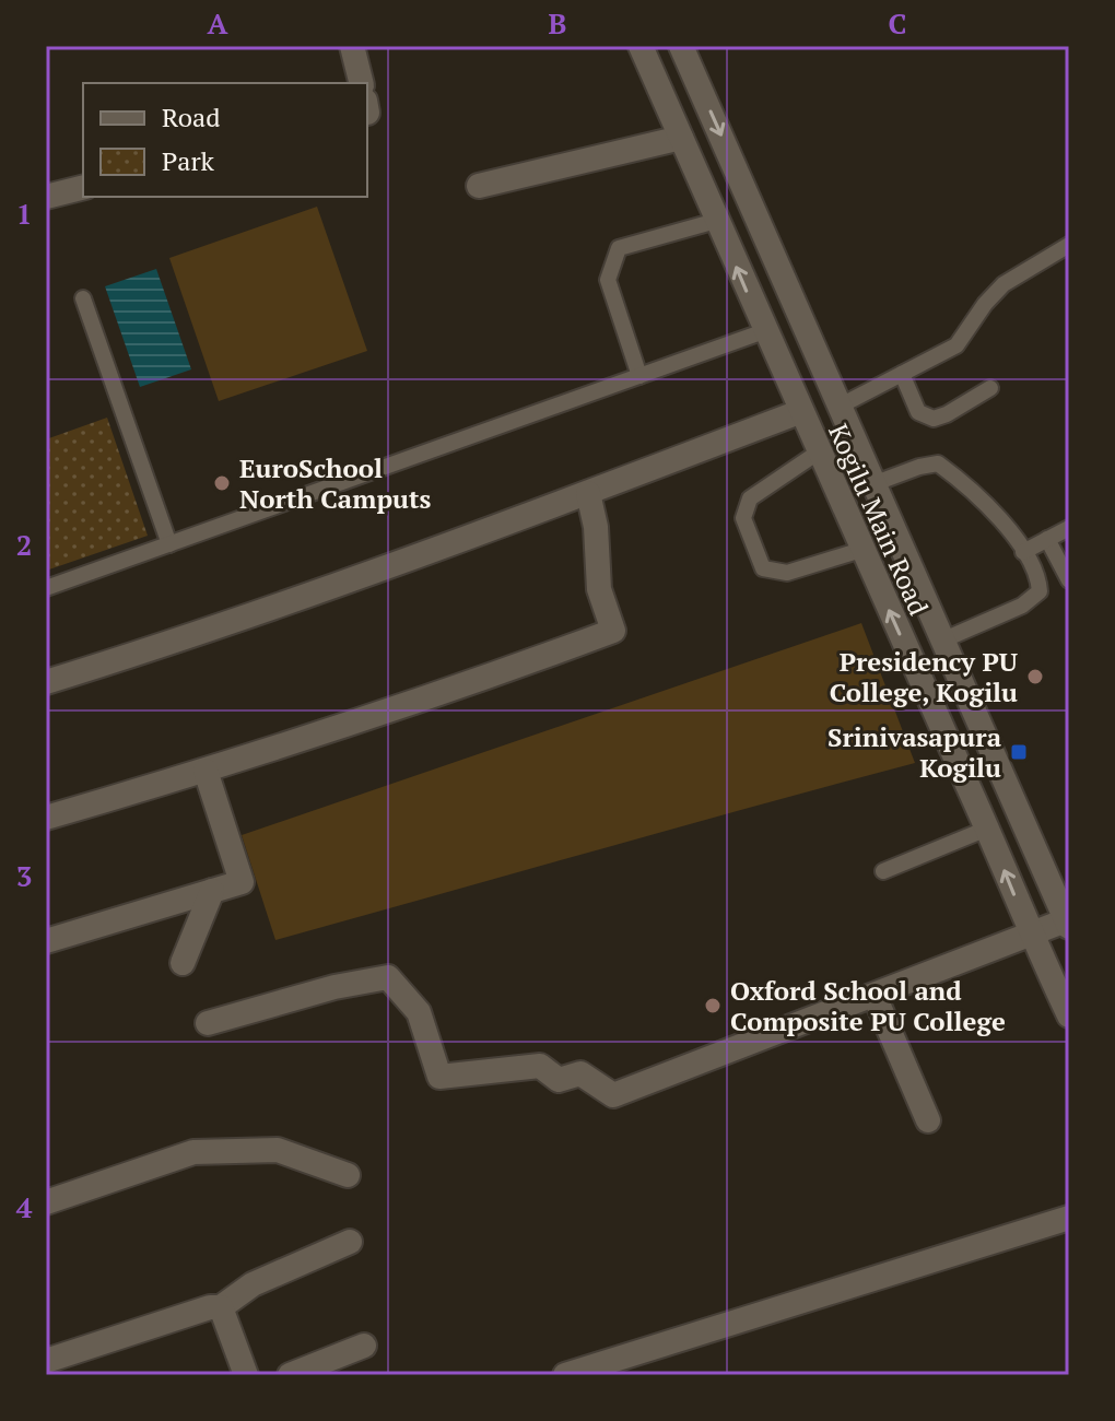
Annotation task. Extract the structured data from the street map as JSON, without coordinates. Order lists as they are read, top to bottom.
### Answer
{
  "streets": {
    "street": ["Kogilu Main Road"]
  },
  "places": {
    "other": ["EuroSchool North Camputs", "Presidency PU College, Kogilu", "Oxford School and Composite PU College"],
    "transit": ["Srinivasapura Kogilu"]
  },
  "legend": ["Road", "Park"],
  "grid": {
    "columns": ["A", "B", "C"],
    "rows": [
      "1",
      "2",
      "3",
      "4"
    ]
  }
}
